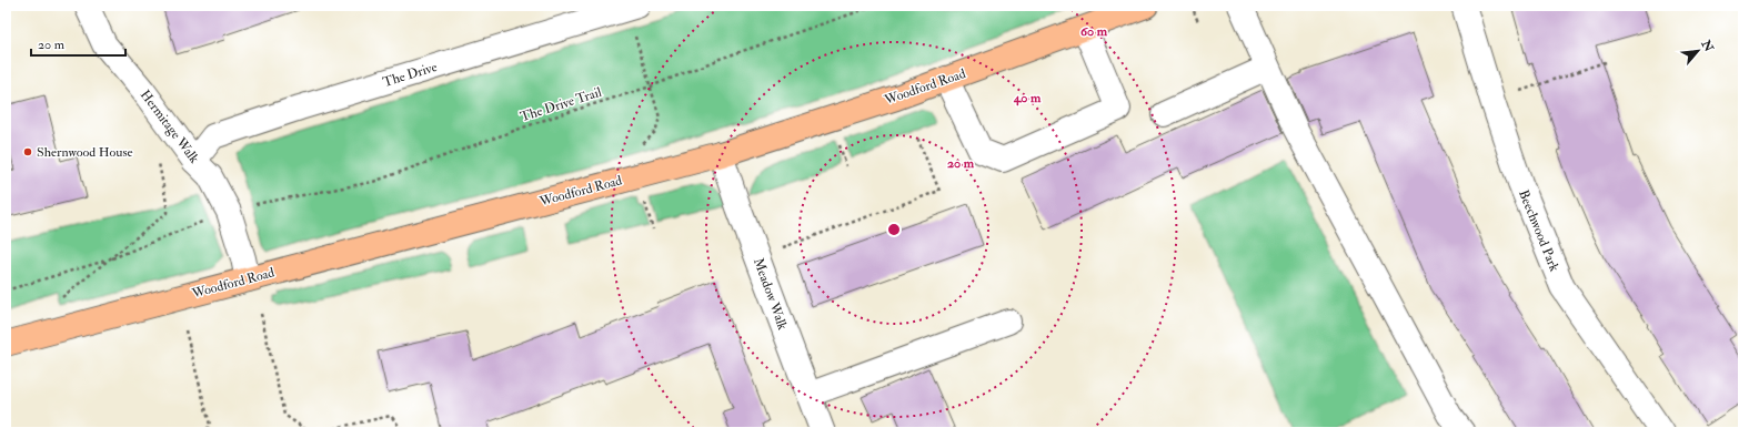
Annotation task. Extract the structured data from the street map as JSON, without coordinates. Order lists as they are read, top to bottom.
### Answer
{
  "streets": {
    "main road": ["Woodford Road"],
    "street": [
      "The Drive",
      "Hermitage Walk",
      "Beechwood Park",
      "Meadow Walk"
    ],
    "path": ["The Drive Trail"]
  },
  "crossings": [
    ["The Drive", "Hermitage Walk"],
    ["Woodford Road", "Hermitage Walk"],
    ["Woodford Road", "Meadow Walk"]
  ],
  "places": ["Shernwood House"],
  "scale_bar": "20 m",
  "north": "top right",
  "rings": ["60 m", "40 m", "20 m"]
}
